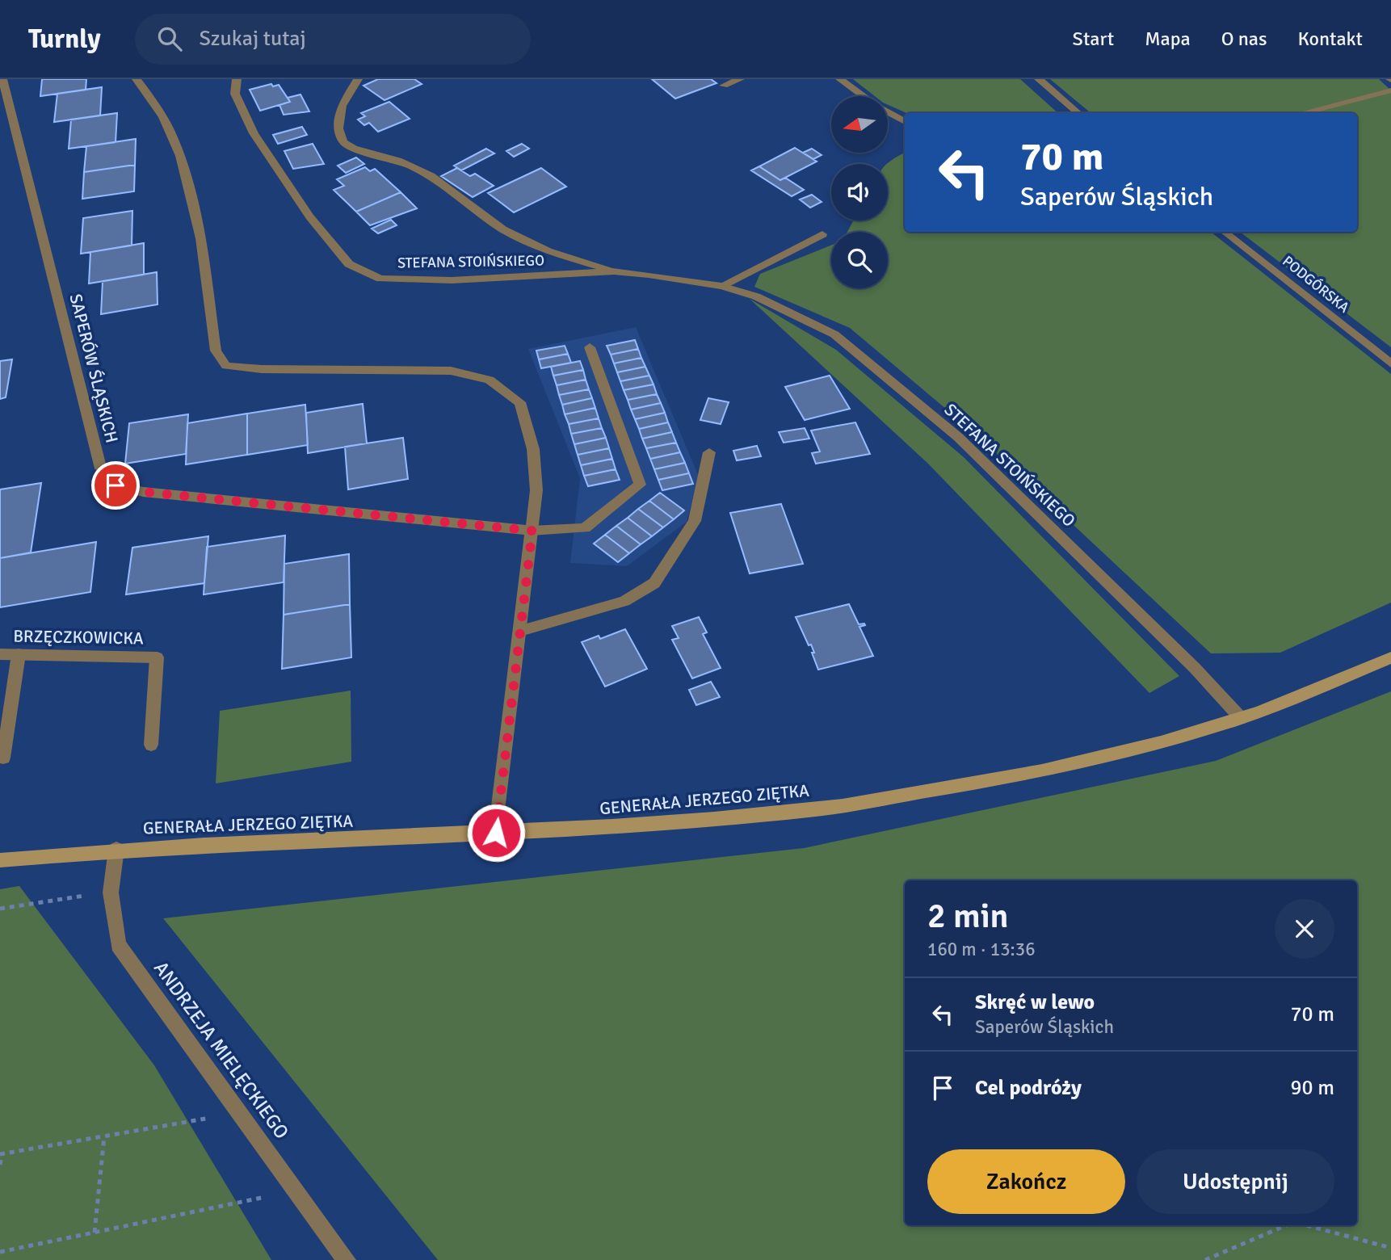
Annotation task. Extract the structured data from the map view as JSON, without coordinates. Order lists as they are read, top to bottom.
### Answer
{
  "streets": {
    "main road": ["GENERAŁA JERZEGO ZIĘTKA"],
    "street": [
      "STEFANA STOIŃSKIEGO",
      "PODGÓRSKA",
      "SAPERÓW ŚLĄSKICH",
      "BRZĘCZKOWICKA",
      "ANDRZEJA MIELĘCKIEGO"
    ]
  },
  "crossings": [
    ["STEFANA STOIŃSKIEGO", "GENERAŁA JERZEGO ZIĘTKA"],
    ["GENERAŁA JERZEGO ZIĘTKA", "ANDRZEJA MIELĘCKIEGO"]
  ],
  "north": "left",
  "page": {
    "header": "Turnly",
    "search": "Szukaj tutaj",
    "nav": [
      "Start",
      "Mapa",
      "O nas",
      "Kontakt"
    ],
    "turn": ["70 m", "Saperów Śląskich"],
    "heading": ["2 min", "160 m · 13:36"],
    "list": [
      {
        "name": "Skręć w lewo",
        "note": "Saperów Śląskich",
        "value": "70 m"
      },
      {
        "name": "Cel podróży",
        "value": "90 m"
      }
    ],
    "buttons": ["Zakończ", "Udostępnij"]
  }
}
